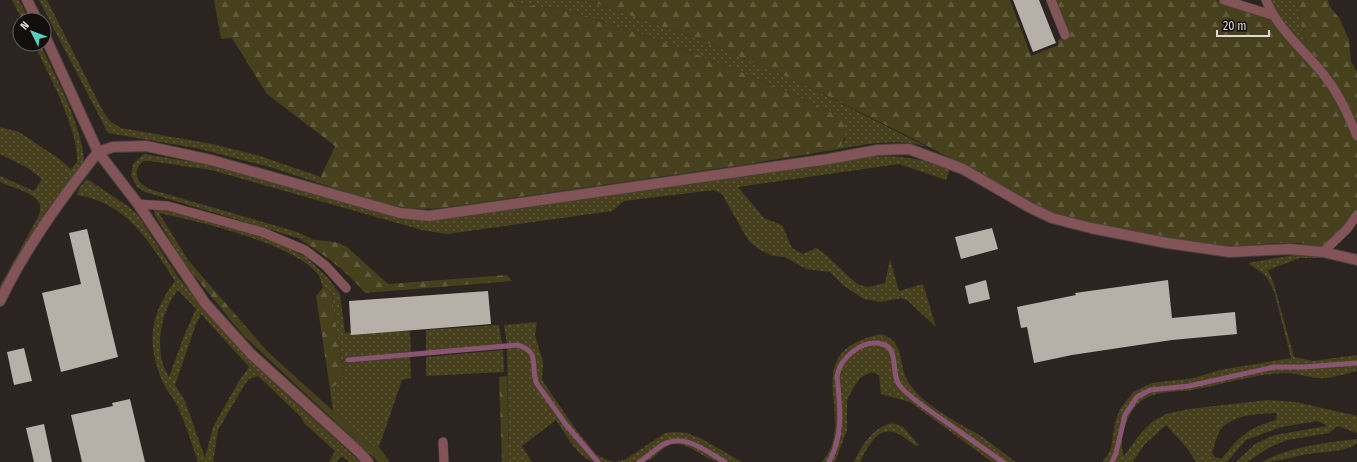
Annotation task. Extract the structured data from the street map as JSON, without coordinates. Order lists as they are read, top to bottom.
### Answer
{
  "scale_bar": "20 m",
  "north": "top left"
}
